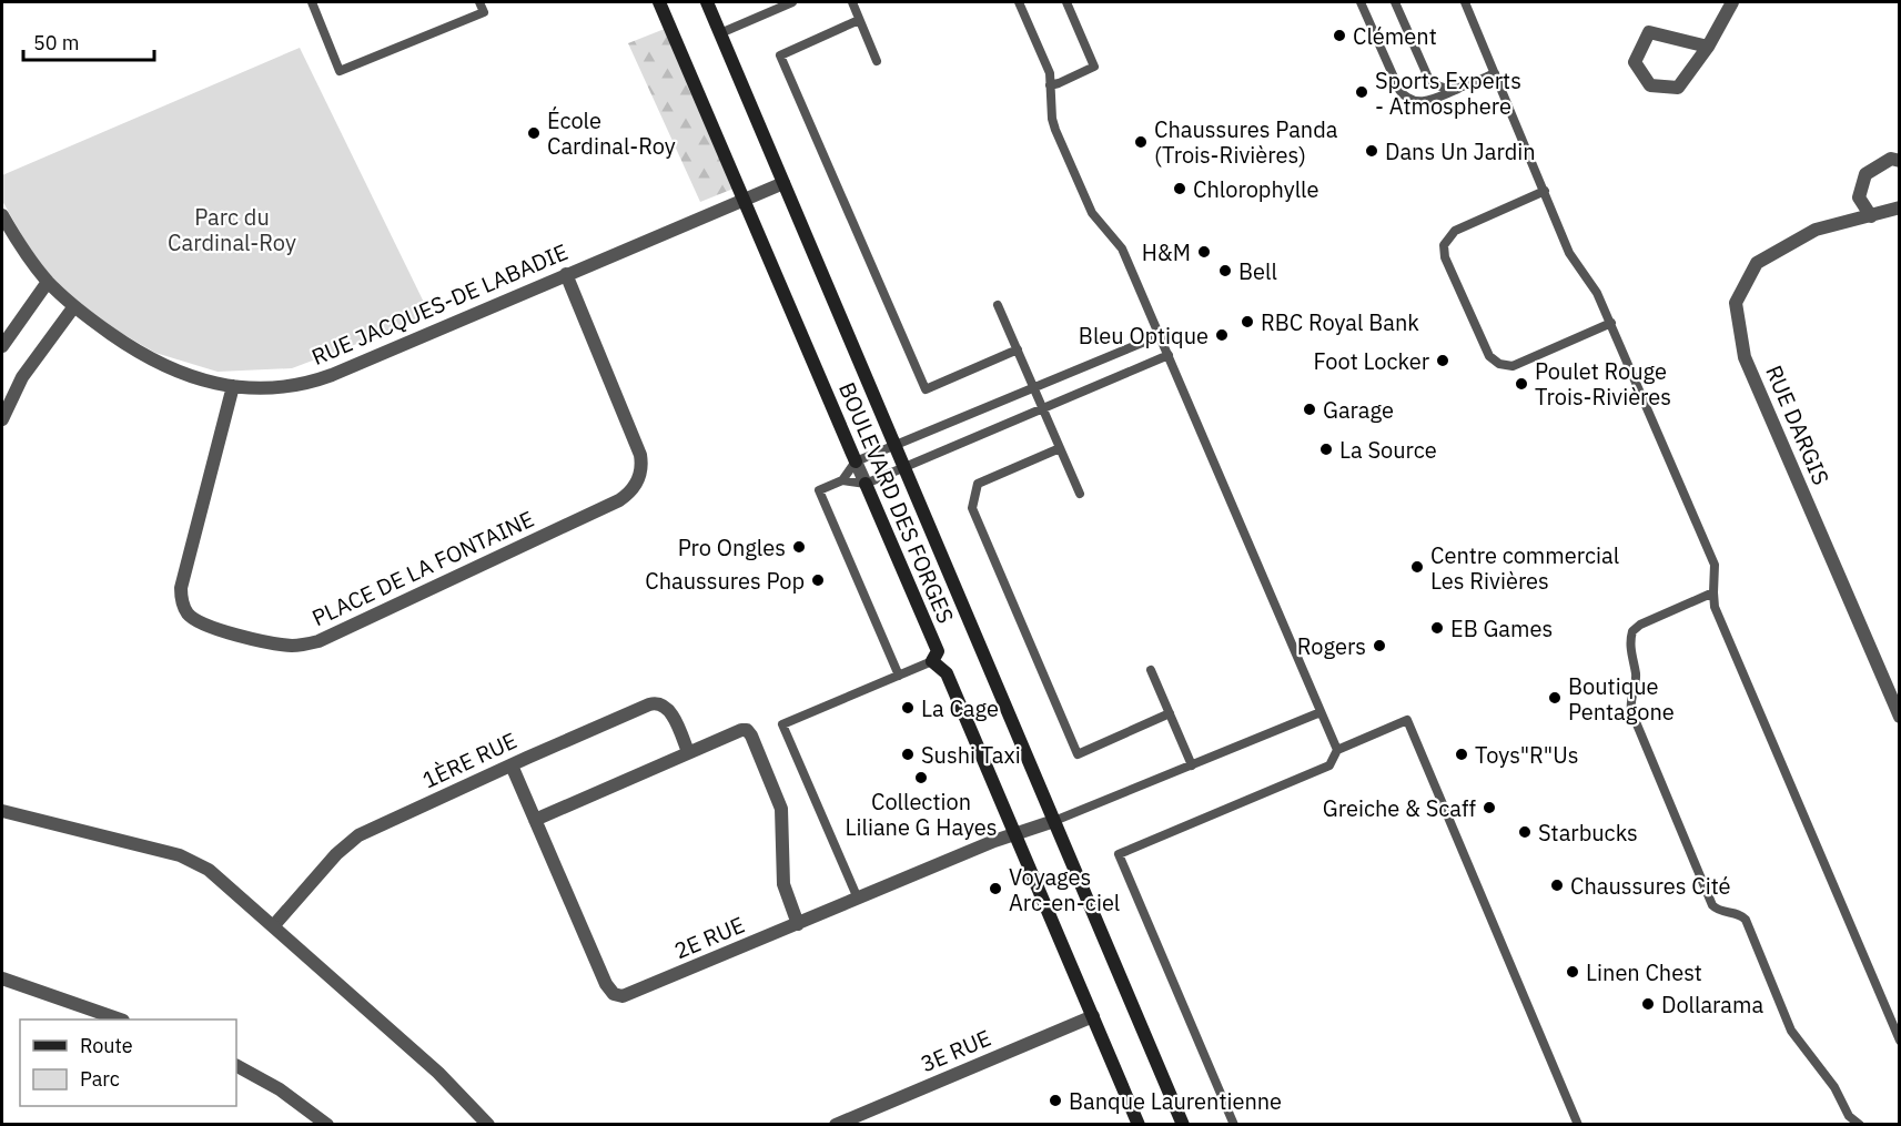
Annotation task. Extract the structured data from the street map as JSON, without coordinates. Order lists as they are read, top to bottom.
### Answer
{
  "streets": {
    "main road": ["BOULEVARD DES FORGES"],
    "street": [
      "RUE JACQUES-DE LABADIE",
      "RUE DARGIS",
      "PLACE DE LA FONTAINE",
      "1ÈRE RUE",
      "2E RUE",
      "3E RUE"
    ]
  },
  "crossings": [
    ["RUE JACQUES-DE LABADIE", "BOULEVARD DES FORGES"],
    ["RUE JACQUES-DE LABADIE", "PLACE DE LA FONTAINE"],
    ["BOULEVARD DES FORGES", "2E RUE"],
    ["1ÈRE RUE", "2E RUE"]
  ],
  "parks": ["Parc du Cardinal-Roy"],
  "places": [
    "Clément",
    "Sports Experts - Atmosphere",
    "École Cardinal-Roy",
    "Chaussures Panda (Trois-Rivières)",
    "Dans Un Jardin",
    "Chlorophylle",
    "H&M",
    "Bell",
    "RBC Royal Bank",
    "Bleu Optique",
    "Foot Locker",
    "Poulet Rouge Trois-Rivières",
    "Garage",
    "La Source",
    "Pro Ongles",
    "Centre commercial Les Rivières",
    "Chaussures Pop",
    "EB Games",
    "Rogers",
    "Boutique Pentagone",
    "La Cage",
    "Sushi Taxi",
    "Toys\"R\"Us",
    "Collection Liliane G Hayes",
    "Greiche & Scaff",
    "Starbucks",
    "Chaussures Cité",
    "Voyages Arc-en-ciel",
    "Linen Chest",
    "Dollarama",
    "Banque Laurentienne"
  ],
  "legend": ["Route", "Parc"],
  "scale_bar": "50 m"
}
